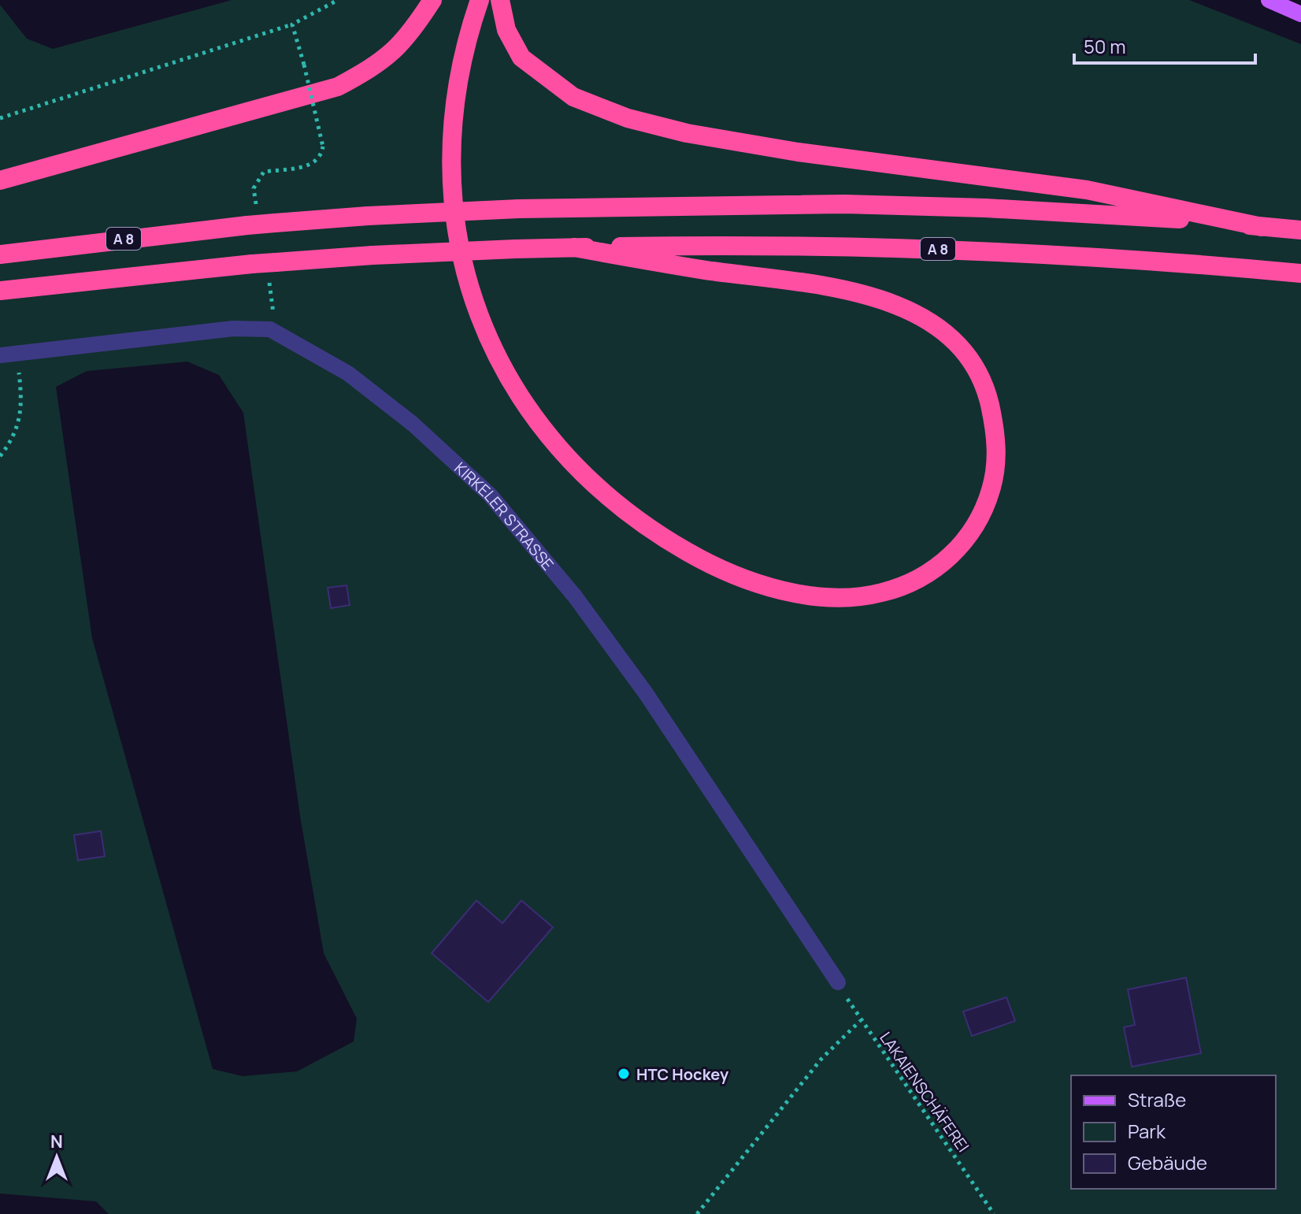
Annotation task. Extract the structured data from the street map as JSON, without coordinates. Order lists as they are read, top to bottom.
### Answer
{
  "streets": {
    "highway": ["A 8"],
    "lane": ["KIRKELER STRASSE"],
    "path": ["LAKAIENSCHÄFEREI"]
  },
  "crossings": [
    ["KIRKELER STRASSE", "LAKAIENSCHÄFEREI"]
  ],
  "places": ["HTC Hockey"],
  "legend": ["Straße", "Park", "Gebäude"],
  "scale_bar": "50 m",
  "north": "top"
}
